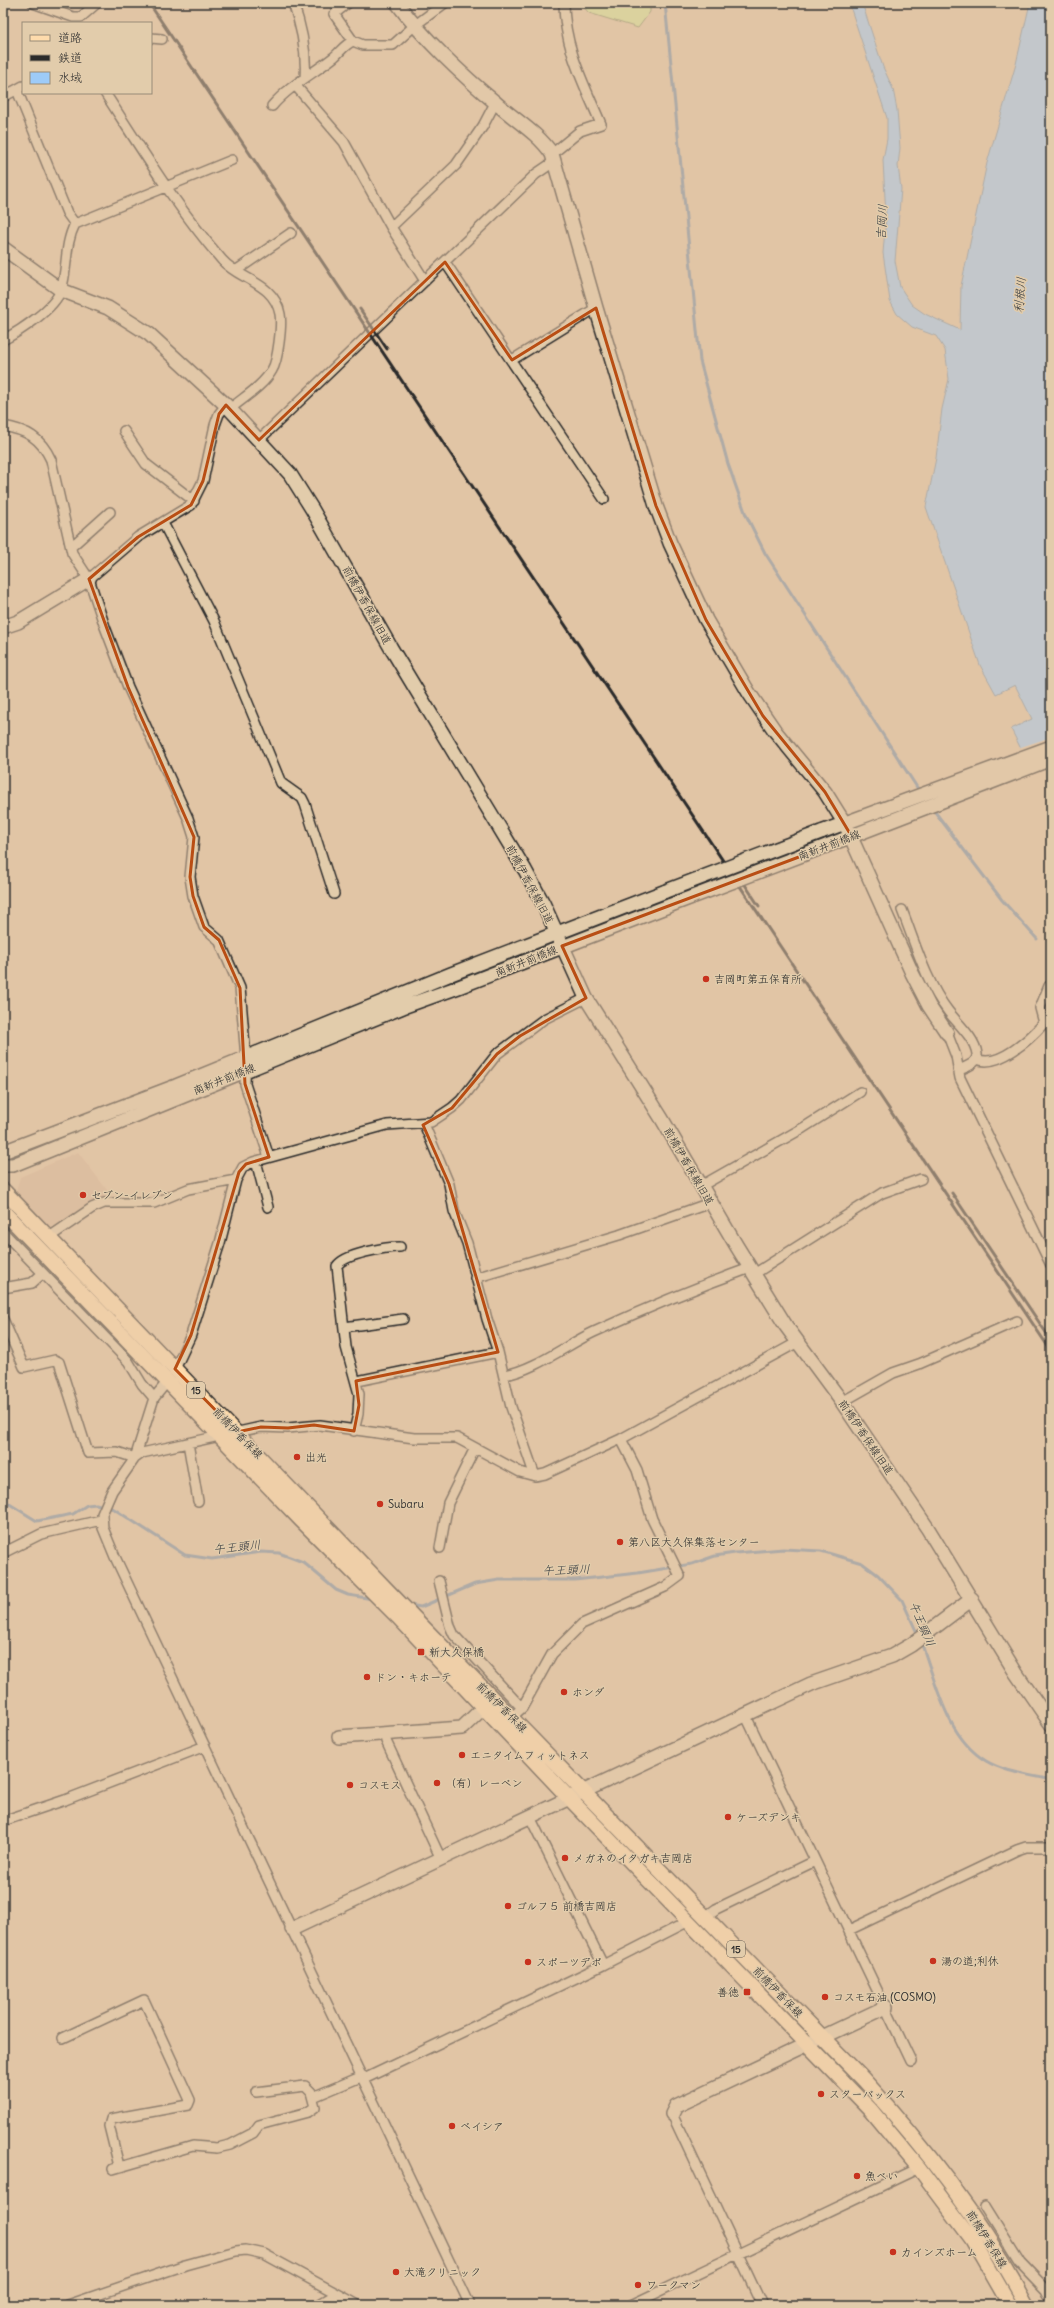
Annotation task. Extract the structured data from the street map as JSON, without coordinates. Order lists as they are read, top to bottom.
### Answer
{
  "streets": {
    "main road": ["15", "前橋伊香保線"],
    "street": ["前橋伊香保線旧道", "南新井前橋線"]
  },
  "crossings": [
    ["前橋伊香保線旧道", "南新井前橋線"]
  ],
  "water": ["吉岡川", "利根川", "午王頭川"],
  "places": {
    "other": [
      "吉岡町第五保育所",
      "セブン-イレブン",
      "出光",
      "Subaru",
      "第八区大久保集落センター",
      "ドン・キホーテ",
      "ホンダ",
      "エニタイムフィットネス",
      "（有）レーベン",
      "コスモス",
      "ケーズデンキ",
      "メガネのイタガキ吉岡店",
      "ゴルフ５ 前橋吉岡店",
      "湯の道;利休",
      "スポーツデポ",
      "コスモ石油 (COSMO)",
      "スターバックス",
      "ベイシア",
      "魚べい",
      "カインズホーム",
      "大滝クリニック",
      "ワークマン"
    ],
    "transit": ["新大久保橋", "善徳"]
  },
  "legend": ["道路", "鉄道", "水域"]
}
